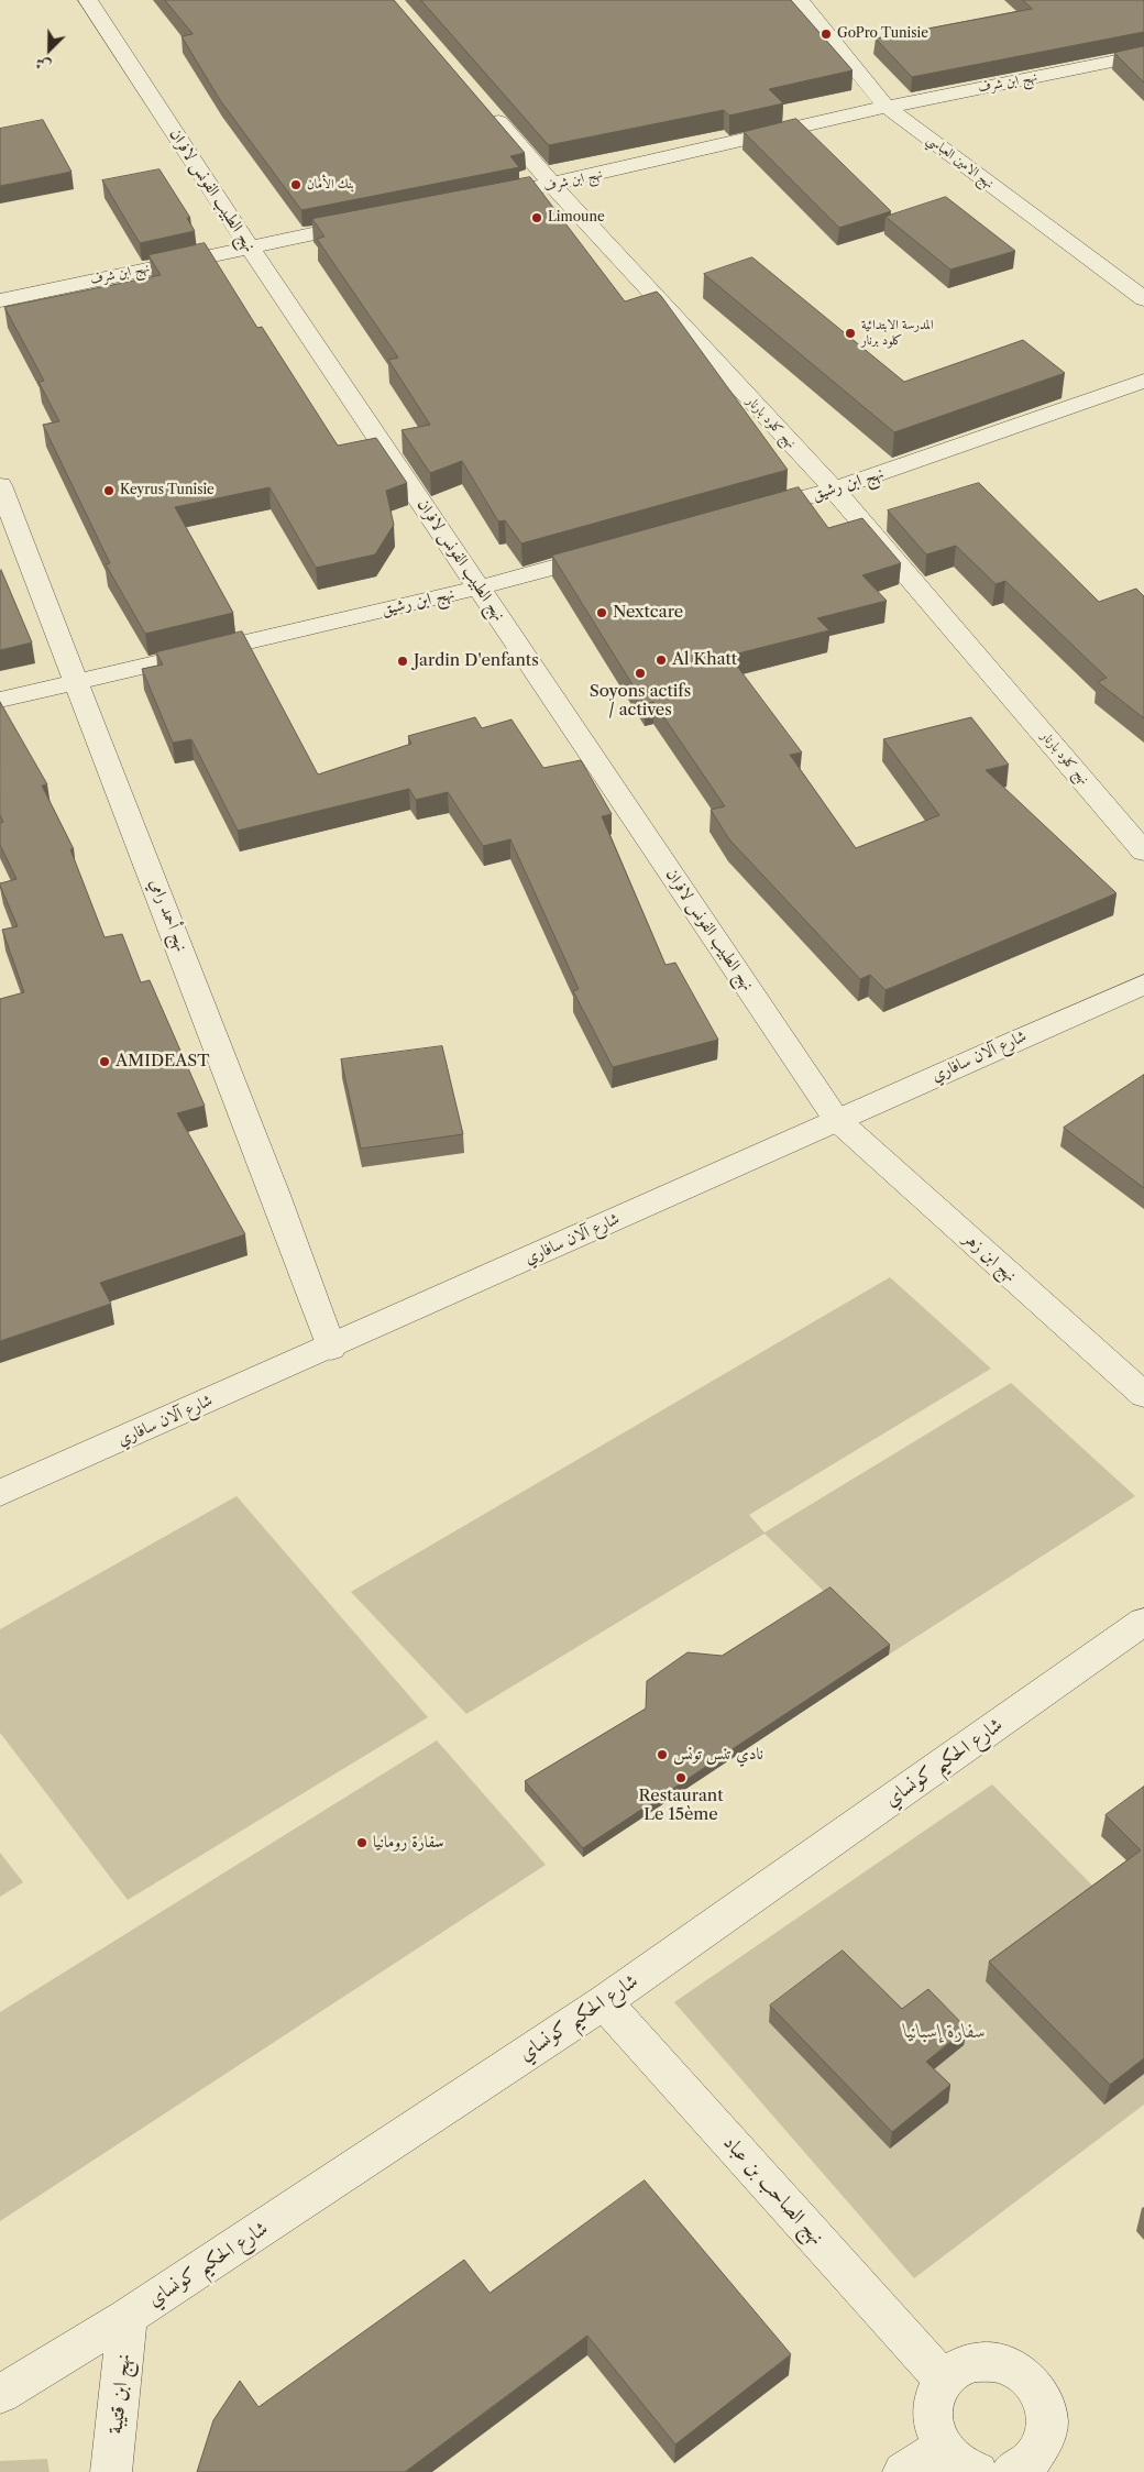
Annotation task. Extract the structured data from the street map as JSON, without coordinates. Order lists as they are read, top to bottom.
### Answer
{
  "streets": {
    "street": [
      "نهج ابن شرف",
      "نهج الامين العباسي",
      "نهج الطبيب الفونس لافران",
      "نهج كلود بارنار",
      "نهج ابن رشيق",
      "نهج أحمد رامي",
      "شارع آلان سافاري",
      "نهج ابن زهر",
      "شارع الحكيم كونساي",
      "نهج الصاحب بن عباد",
      "نهج ابن قتيبة"
    ]
  },
  "crossings": [
    ["نهج ابن شرف", "نهج الامين العباسي"],
    ["نهج ابن شرف", "نهج الطبيب الفونس لافران"],
    ["نهج ابن شرف", "نهج كلود بارنار"],
    ["نهج الطبيب الفونس لافران", "نهج ابن رشيق"],
    ["نهج الطبيب الفونس لافران", "شارع آلان سافاري"],
    ["نهج الطبيب الفونس لافران", "نهج ابن زهر"],
    ["نهج كلود بارنار", "نهج ابن رشيق"],
    ["نهج ابن رشيق", "نهج أحمد رامي"],
    ["نهج أحمد رامي", "شارع آلان سافاري"],
    ["شارع آلان سافاري", "نهج ابن زهر"],
    ["شارع الحكيم كونساي", "نهج الصاحب بن عباد"],
    ["شارع الحكيم كونساي", "نهج ابن قتيبة"]
  ],
  "parks": ["سفارة إسبانيا"],
  "places": [
    "GoPro Tunisie",
    "بنك الأمان",
    "Limoune",
    "المدرسة الابتدائية كلود برنار",
    "Keyrus Tunisie",
    "Nextcare",
    "Al Khatt",
    "Jardin D'enfants",
    "Soyons actifs / actives",
    "AMIDEAST",
    "نادي تنس تونس",
    "Restaurant Le 15ème",
    "سفارة رومانيا"
  ],
  "north": "bottom left"
}
